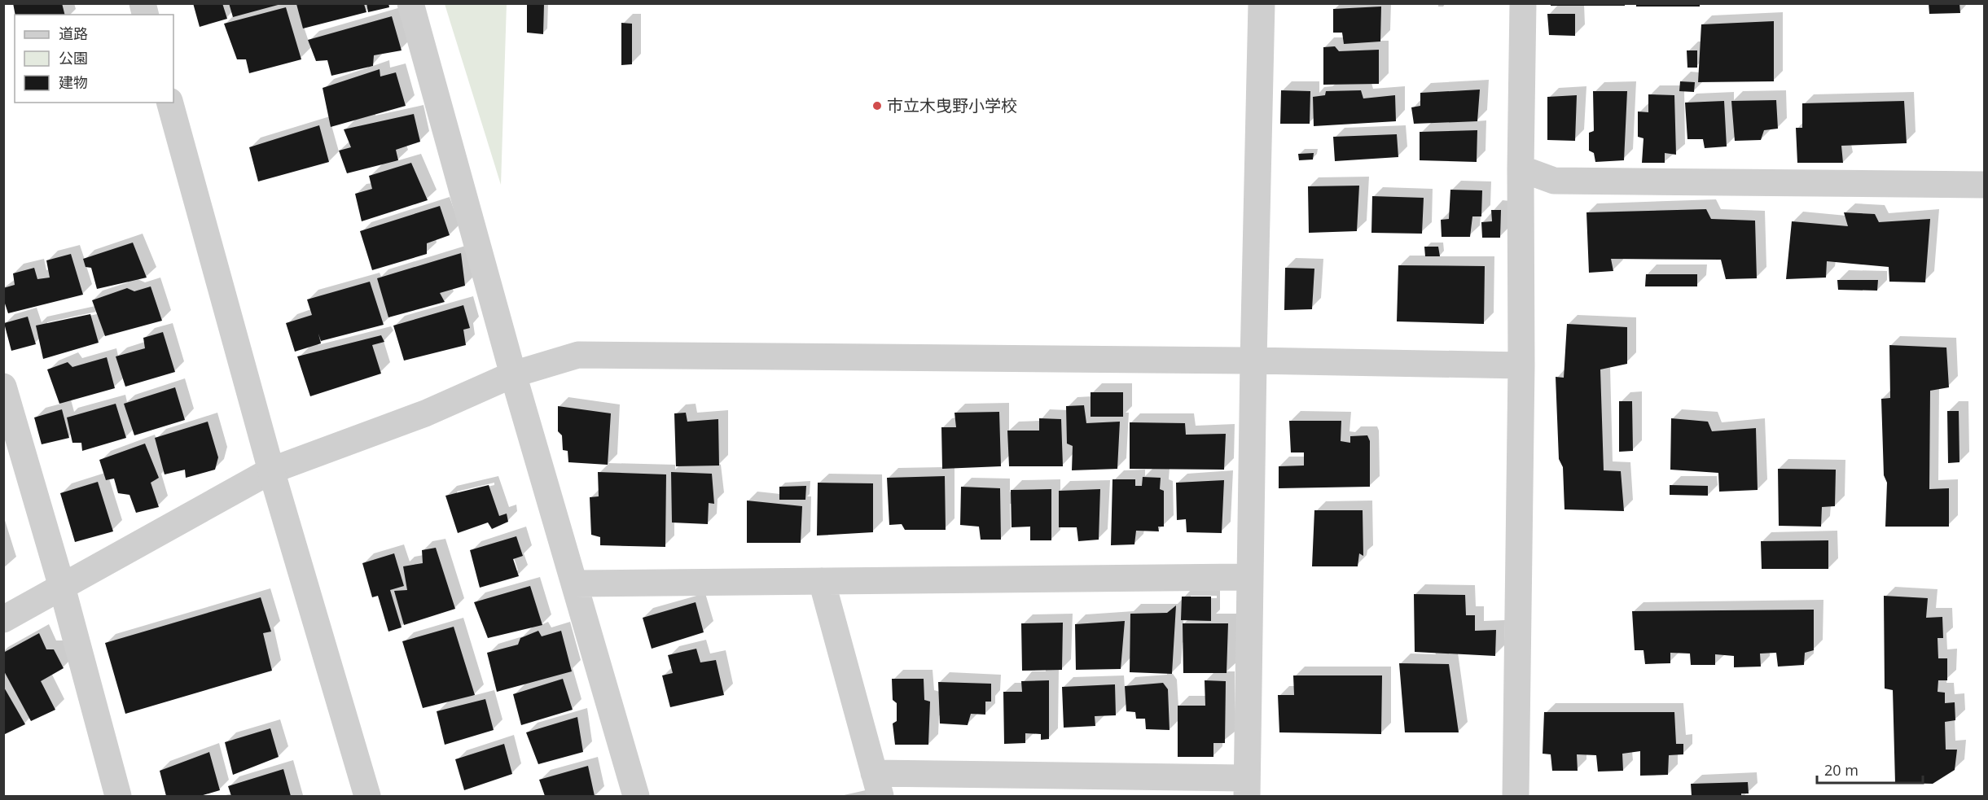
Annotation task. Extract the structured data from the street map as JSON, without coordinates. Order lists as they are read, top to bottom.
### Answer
{
  "places": ["市立木曳野小学校"],
  "legend": ["道路", "公園", "建物"],
  "scale_bar": "20 m"
}
